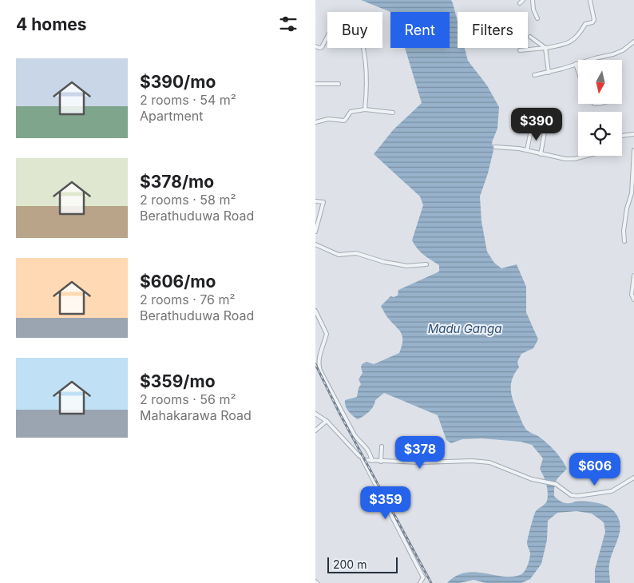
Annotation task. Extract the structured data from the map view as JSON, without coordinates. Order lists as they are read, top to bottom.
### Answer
{
  "water": ["Madu Ganga"],
  "scale_bar": "200 m",
  "north": "bottom",
  "page": {
    "heading": "4 homes",
    "chip": ["Buy", "Rent", "Filters"],
    "list": [
      {
        "name": "$390/mo",
        "note": "2 rooms · 54 m² · Apartment"
      },
      {
        "name": "$378/mo",
        "note": "2 rooms · 58 m² · Berathuduwa Road"
      },
      {
        "name": "$606/mo",
        "note": "2 rooms · 76 m² · Berathuduwa Road"
      },
      {
        "name": "$359/mo",
        "note": "2 rooms · 56 m² · Mahakarawa Road"
      }
    ],
    "price": [
      "$390",
      "$378",
      "$606",
      "$359"
    ],
    "scale": "200 m"
  }
}
